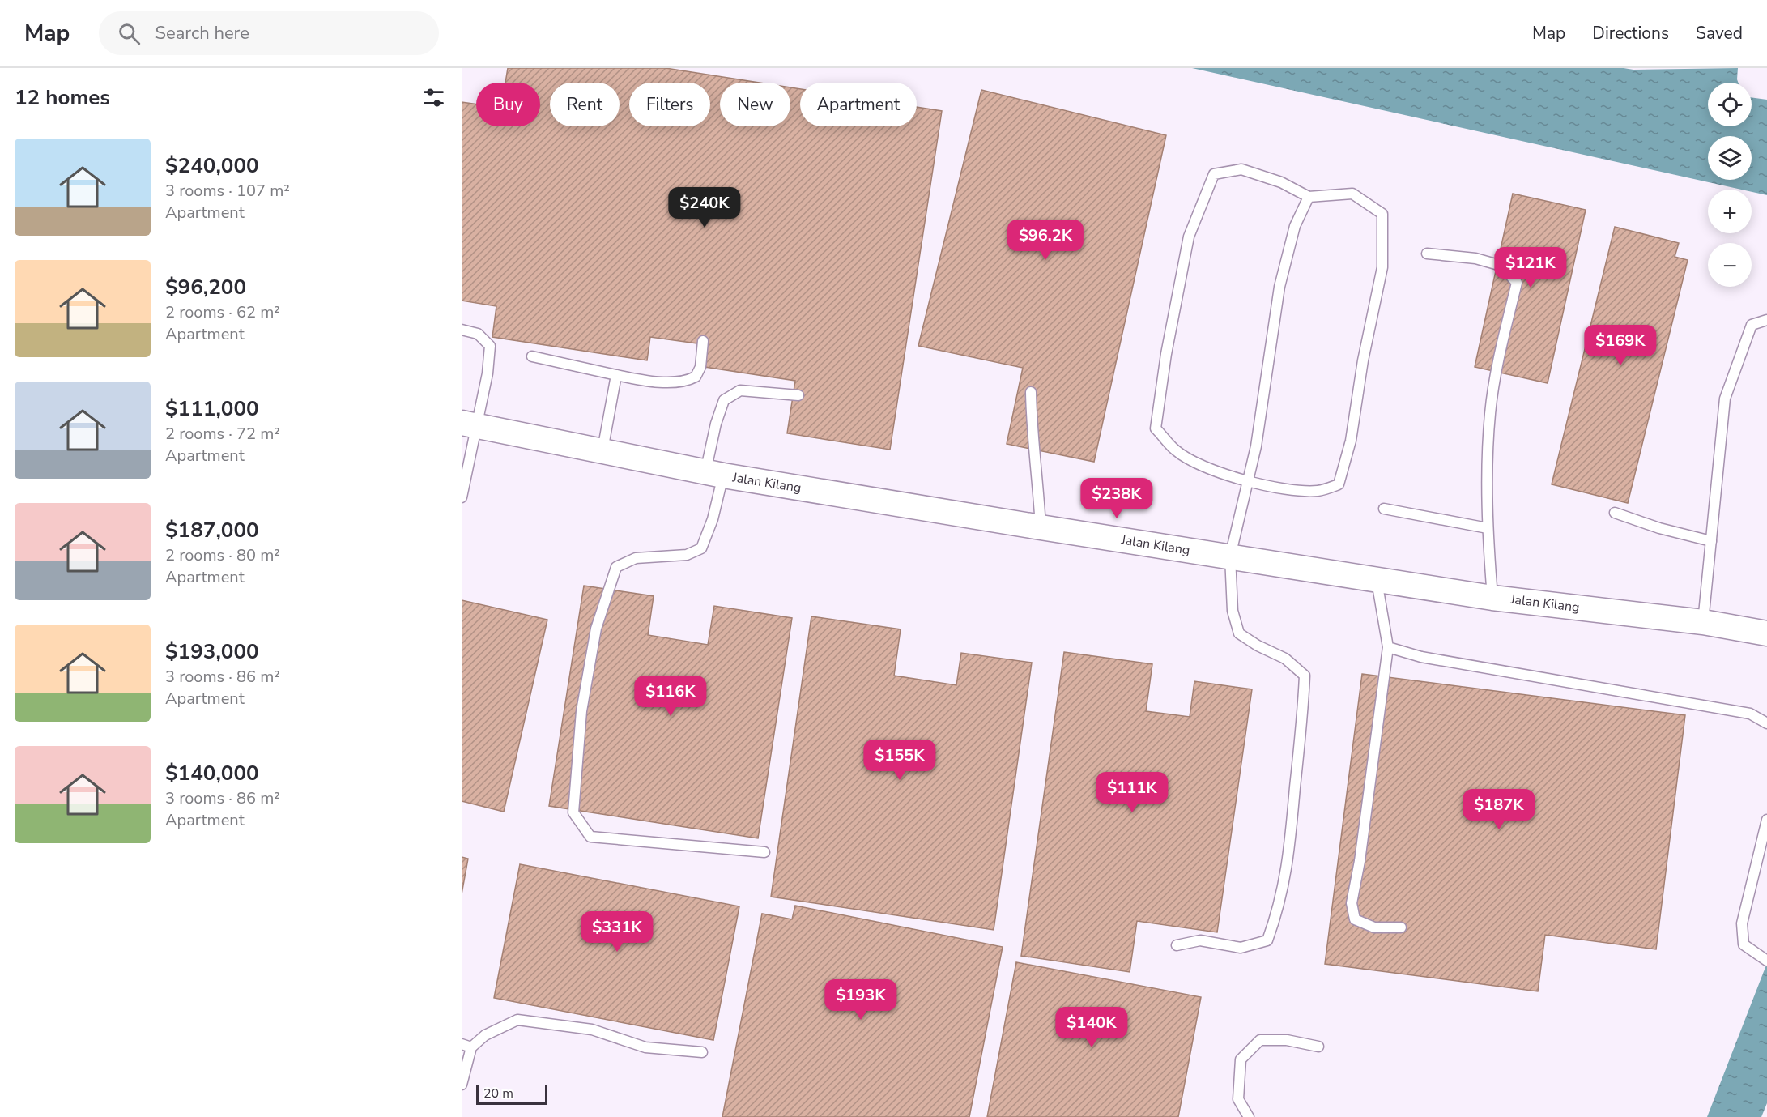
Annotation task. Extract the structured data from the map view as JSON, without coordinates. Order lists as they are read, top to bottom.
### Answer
{
  "streets": {
    "street": ["Jalan Kilang"]
  },
  "scale_bar": "20 m",
  "page": {
    "header": "Map",
    "search": "Search here",
    "nav": ["Map", "Directions", "Saved"],
    "heading": "12 homes",
    "map_buttons": ["+", "−"],
    "chip": [
      "Buy",
      "Rent",
      "Filters",
      "New",
      "Apartment"
    ],
    "list": [
      {
        "name": "$240,000",
        "note": "3 rooms · 107 m² · Apartment"
      },
      {
        "name": "$96,200",
        "note": "2 rooms · 62 m² · Apartment"
      },
      {
        "name": "$111,000",
        "note": "2 rooms · 72 m² · Apartment"
      },
      {
        "name": "$187,000",
        "note": "2 rooms · 80 m² · Apartment"
      },
      {
        "name": "$193,000",
        "note": "3 rooms · 86 m² · Apartment"
      },
      {
        "name": "$140,000",
        "note": "3 rooms · 86 m² · Apartment"
      }
    ],
    "price": [
      "$240K",
      "$96.2K",
      "$121K",
      "$169K",
      "$238K",
      "$116K",
      "$155K",
      "$111K",
      "$187K",
      "$331K",
      "$193K",
      "$140K"
    ],
    "scale": "20 m"
  }
}
